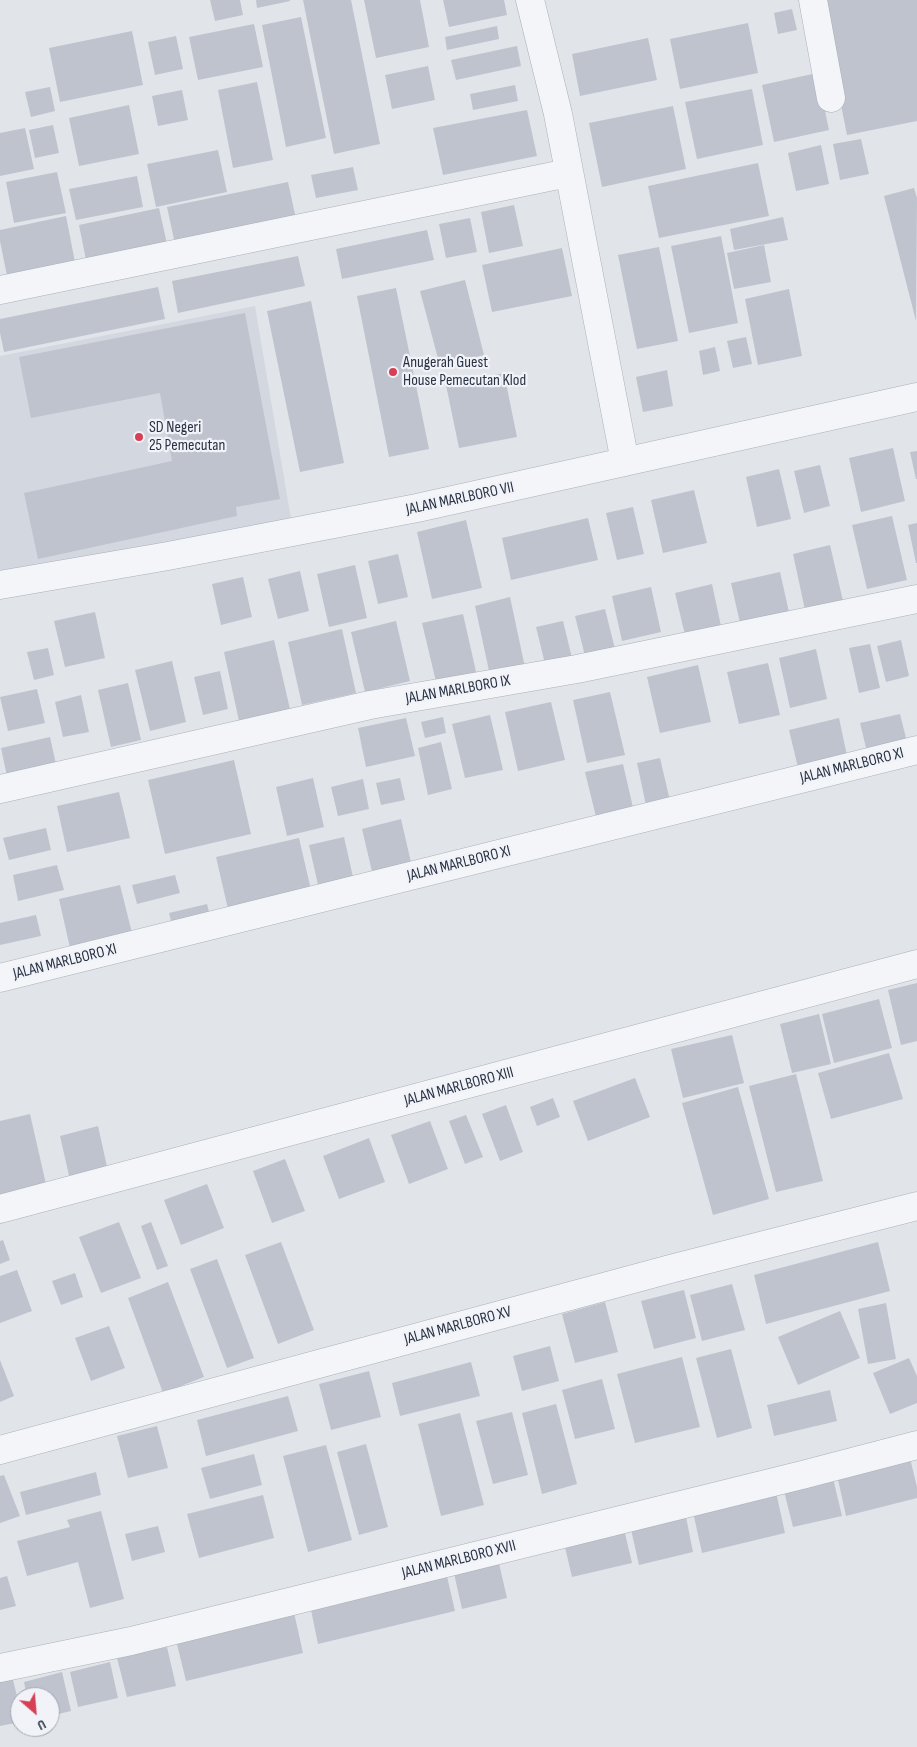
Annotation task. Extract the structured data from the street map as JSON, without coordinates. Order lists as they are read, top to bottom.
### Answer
{
  "streets": {
    "street": [
      "JALAN MARLBORO VII",
      "JALAN MARLBORO IX",
      "JALAN MARLBORO XI",
      "JALAN MARLBORO XIII",
      "JALAN MARLBORO XV",
      "JALAN MARLBORO XVII"
    ]
  },
  "places": ["Anugerah Guest House Pemecutan Klod", "SD Negeri 25 Pemecutan"],
  "north": "bottom right"
}
